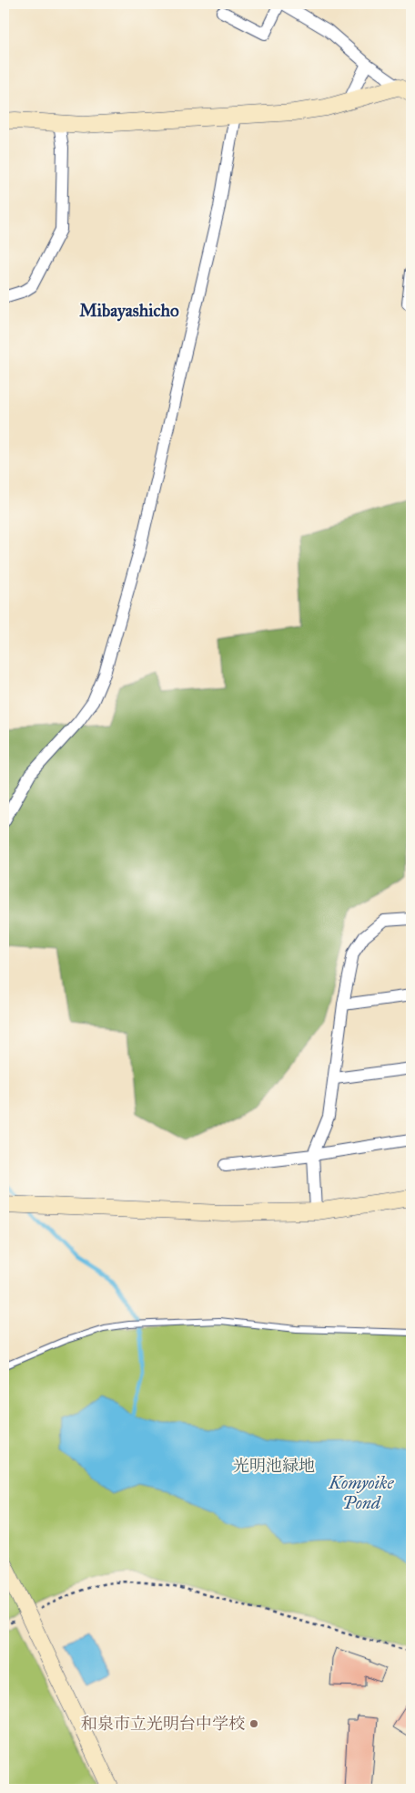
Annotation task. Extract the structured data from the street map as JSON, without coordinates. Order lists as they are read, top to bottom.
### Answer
{
  "districts": ["Mibayashicho"],
  "water": ["Komyoike Pond"],
  "parks": ["光明池緑地"],
  "places": ["和泉市立光明台中学校"]
}
